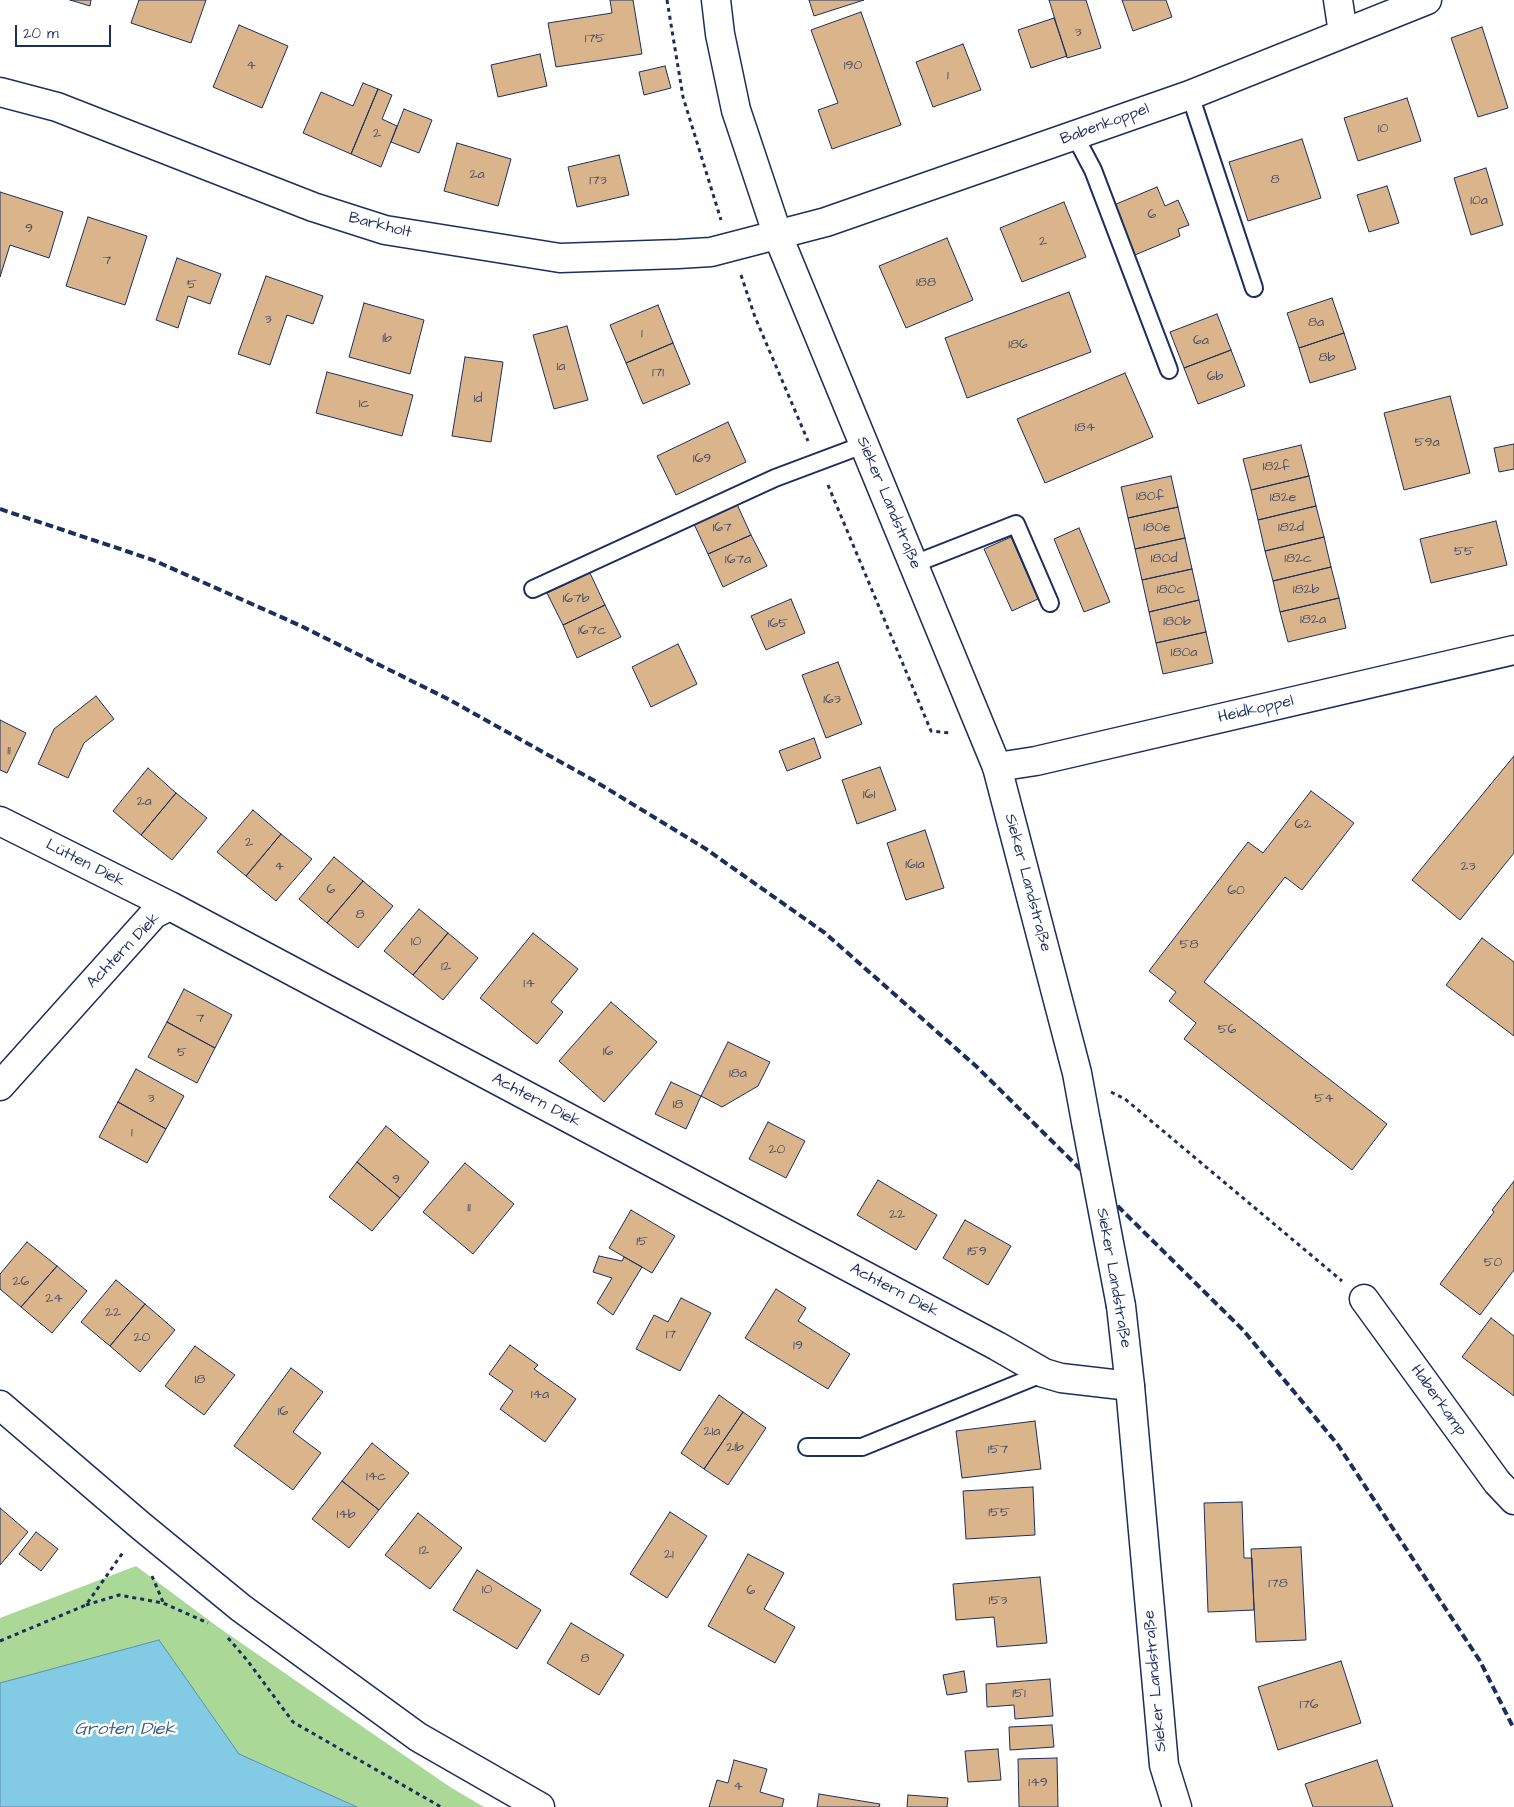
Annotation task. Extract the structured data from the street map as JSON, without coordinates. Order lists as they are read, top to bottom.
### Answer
{
  "streets": {
    "street": [
      "Babenkoppel",
      "Barkholt",
      "Sieker Landstraße",
      "Heidkoppel",
      "Lütten Diek",
      "Achtern Diek",
      "Haberkamp"
    ]
  },
  "crossings": [
    ["Babenkoppel", "Barkholt"],
    ["Babenkoppel", "Sieker Landstraße"],
    ["Barkholt", "Sieker Landstraße"],
    ["Sieker Landstraße", "Heidkoppel"],
    ["Sieker Landstraße", "Achtern Diek"],
    ["Lütten Diek", "Achtern Diek"]
  ],
  "water": ["Groten Diek"],
  "house_numbers": [
    "3",
    "175",
    "4",
    "190",
    "1",
    "10",
    "2",
    "2a",
    "8",
    "173",
    "10a",
    "6",
    "9",
    "2",
    "7",
    "188",
    "5",
    "3",
    "8a",
    "1",
    "1b",
    "6a",
    "186",
    "8b",
    "1a",
    "171",
    "6b",
    "1d",
    "1c",
    "184",
    "59a",
    "169",
    "182f",
    "180f",
    "182e",
    "167",
    "180e",
    "182d",
    "55",
    "180d",
    "182c",
    "167a",
    "180c",
    "182b",
    "167b",
    "182a",
    "180b",
    "165",
    "167c",
    "180a",
    "163",
    "11",
    "161",
    "2a",
    "62",
    "2",
    "161a",
    "4",
    "23",
    "6",
    "60",
    "8",
    "10",
    "58",
    "12",
    "14",
    "7",
    "56",
    "16",
    "5",
    "18a",
    "3",
    "54",
    "18",
    "1",
    "20",
    "9",
    "11",
    "22",
    "15",
    "159",
    "50",
    "26",
    "24",
    "22",
    "17",
    "20",
    "19",
    "18",
    "14a",
    "16",
    "21a",
    "21b",
    "157",
    "14c",
    "155",
    "14b",
    "12",
    "21",
    "178",
    "10",
    "6",
    "153",
    "8",
    "151",
    "176",
    "149",
    "4"
  ],
  "scale_bar": "20 m"
}
